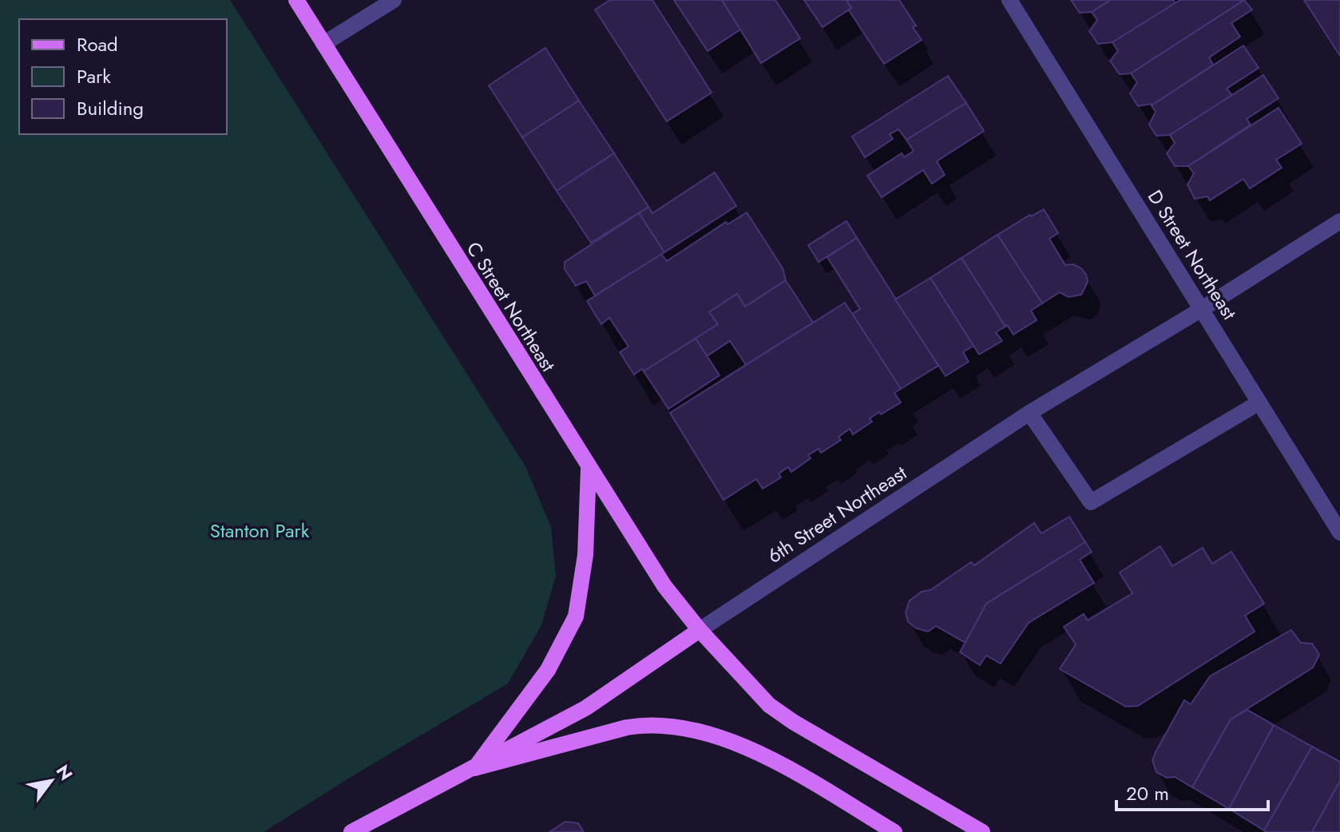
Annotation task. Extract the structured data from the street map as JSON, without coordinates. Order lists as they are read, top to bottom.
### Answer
{
  "streets": {
    "main road": ["C Street Northeast", "6th Street Northeast"],
    "street": ["D Street Northeast"]
  },
  "crossings": [
    ["D Street Northeast", "6th Street Northeast"],
    ["C Street Northeast", "6th Street Northeast"]
  ],
  "parks": ["Stanton Park"],
  "legend": ["Road", "Park", "Building"],
  "scale_bar": "20 m",
  "north": "top right"
}
